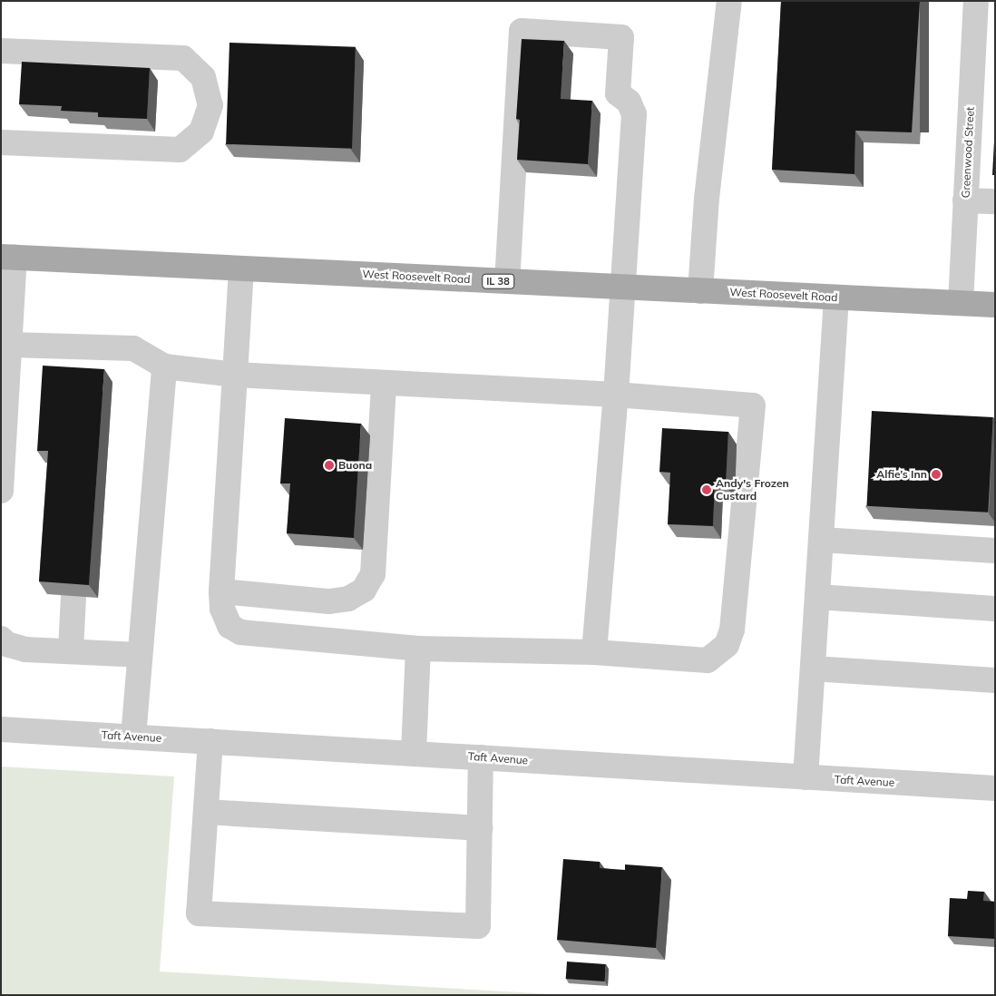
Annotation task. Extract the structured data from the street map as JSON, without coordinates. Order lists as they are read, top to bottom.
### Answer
{
  "streets": {
    "main road": ["West Roosevelt Road", "IL 38"],
    "street": ["Greenwood Street", "Taft Avenue"]
  },
  "crossings": [
    ["Greenwood Street", "West Roosevelt Road"]
  ],
  "places": ["Buona", "Alfie’s Inn", "Andy's Frozen Custard"]
}
